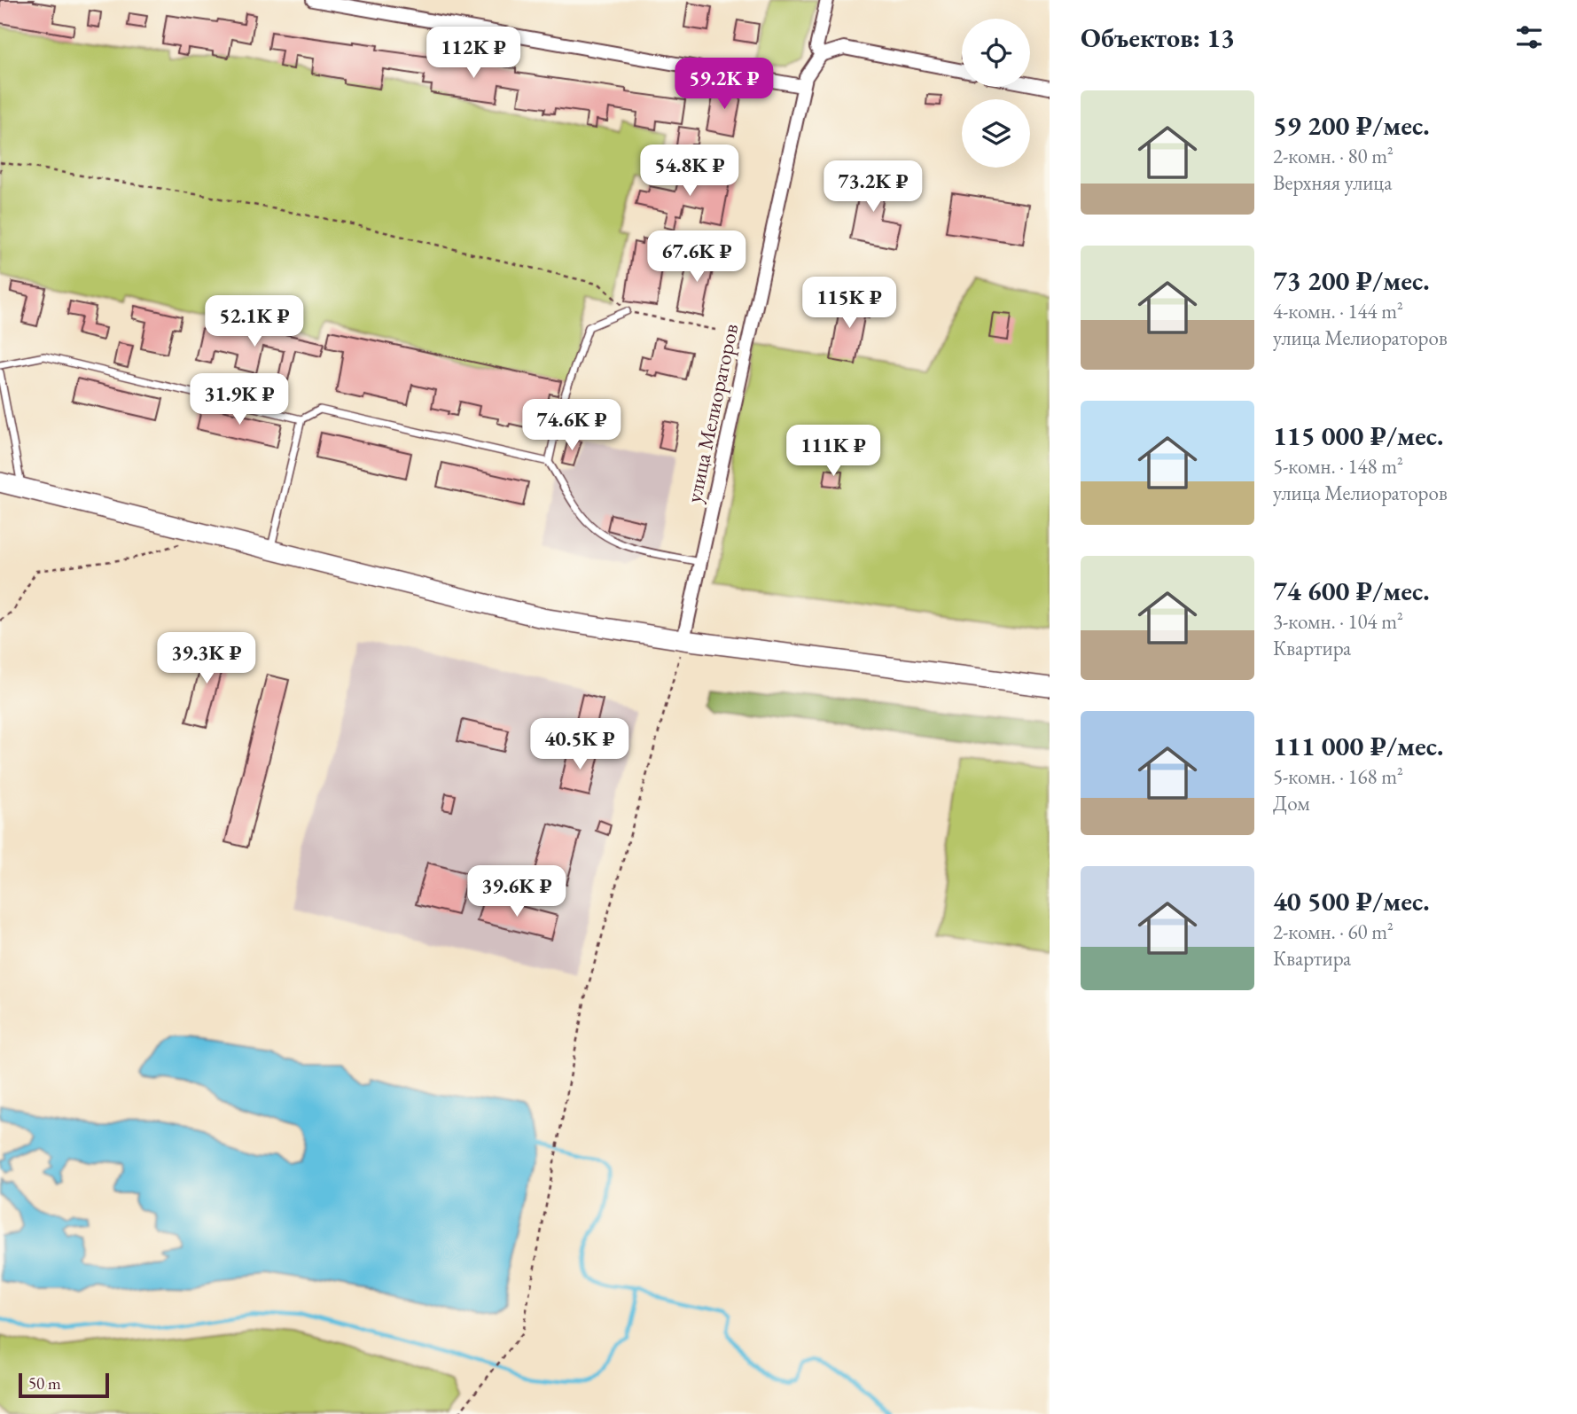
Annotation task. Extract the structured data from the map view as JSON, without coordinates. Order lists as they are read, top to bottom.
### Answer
{
  "streets": {
    "street": ["улица Мелиораторов"]
  },
  "scale_bar": "50 m",
  "page": {
    "heading": "Объектов: 13",
    "price": [
      "112K ₽",
      "59.2K ₽",
      "54.8K ₽",
      "73.2K ₽",
      "67.6K ₽",
      "115K ₽",
      "52.1K ₽",
      "31.9K ₽",
      "74.6K ₽",
      "111K ₽",
      "39.3K ₽",
      "40.5K ₽",
      "39.6K ₽"
    ],
    "list": [
      {
        "name": "59 200 ₽/мес.",
        "note": "2-комн. · 80 m² · Верхняя улица"
      },
      {
        "name": "73 200 ₽/мес.",
        "note": "4-комн. · 144 m² · улица Мелиораторов"
      },
      {
        "name": "115 000 ₽/мес.",
        "note": "5-комн. · 148 m² · улица Мелиораторов"
      },
      {
        "name": "74 600 ₽/мес.",
        "note": "3-комн. · 104 m² · Квартира"
      },
      {
        "name": "111 000 ₽/мес.",
        "note": "5-комн. · 168 m² · Дом"
      },
      {
        "name": "40 500 ₽/мес.",
        "note": "2-комн. · 60 m² · Квартира"
      }
    ],
    "scale": "50 m"
  }
}
